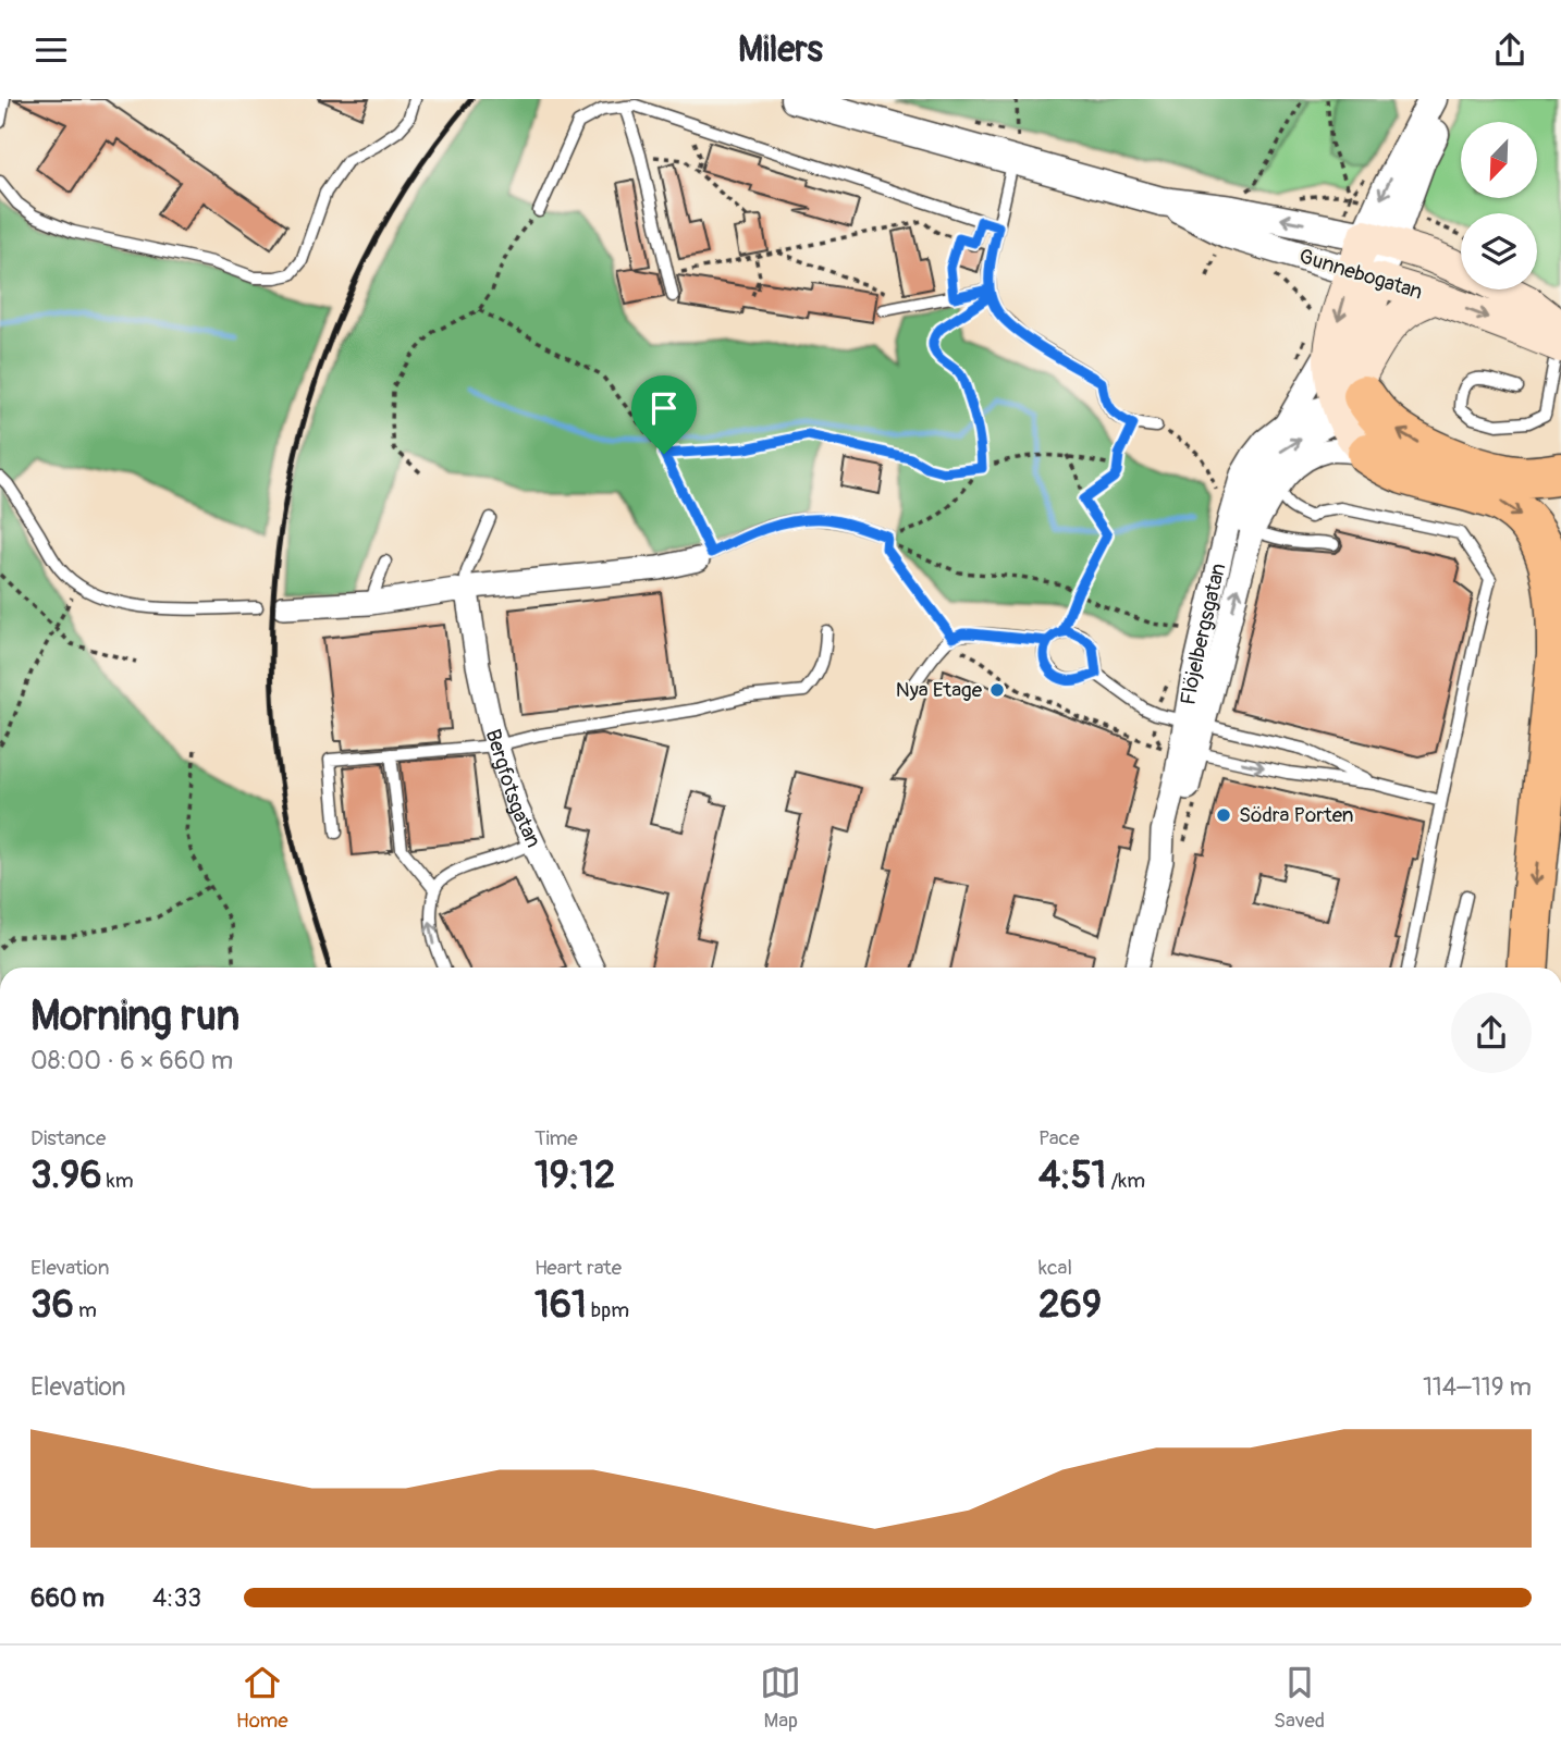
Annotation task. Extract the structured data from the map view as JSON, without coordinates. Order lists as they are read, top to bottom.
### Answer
{
  "streets": {
    "main road": ["Gunnebogatan", "Flöjelbergsgatan"],
    "street": ["Bergfotsgatan"]
  },
  "crossings": [
    ["Gunnebogatan", "Flöjelbergsgatan"]
  ],
  "places": ["Nya Etage", "Södra Porten"],
  "north": "bottom left",
  "page": {
    "header": "Milers",
    "heading": ["Morning run", "08:00 · 6 × 660 m"],
    "stats": [
      ["Distance", "3.96 km"],
      ["Time", "19:12"],
      ["Pace", "4:51 /km"],
      ["Elevation", "36 m"],
      ["Heart rate", "161 bpm"],
      ["kcal", "269"]
    ],
    "chart": ["Elevation", "114–119 m"],
    "list": [
      {
        "name": "660 m",
        "note": "4:33"
      }
    ],
    "tabs": ["Home", "Map", "Saved"]
  }
}
